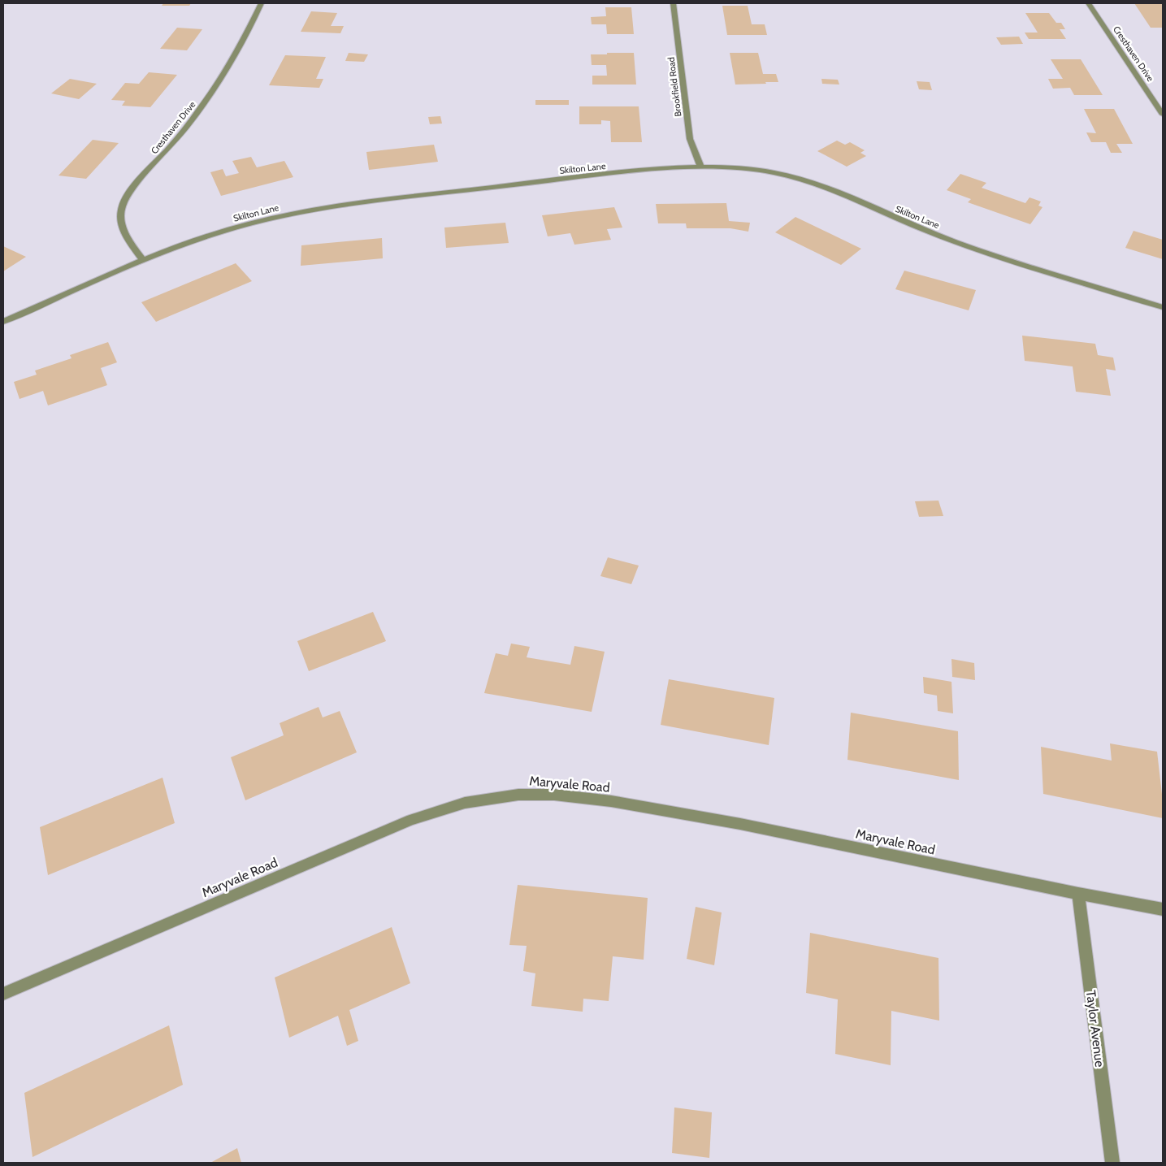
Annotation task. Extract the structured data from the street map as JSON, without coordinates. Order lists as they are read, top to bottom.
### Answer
{
  "streets": {
    "street": [
      "Cresthaven Drive",
      "Brookfield Road",
      "Skilton Lane",
      "Maryvale Road",
      "Taylor Avenue"
    ]
  },
  "crossings": [
    ["Cresthaven Drive", "Skilton Lane"],
    ["Brookfield Road", "Skilton Lane"],
    ["Maryvale Road", "Taylor Avenue"]
  ]
}
